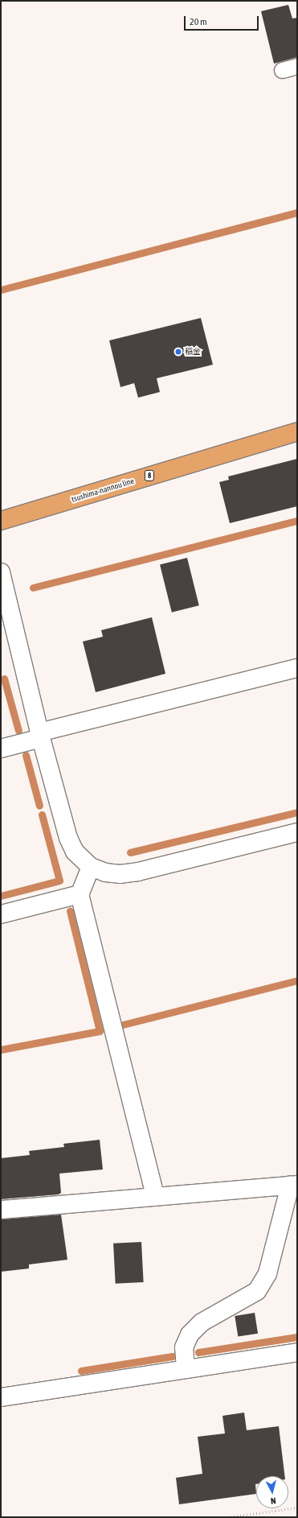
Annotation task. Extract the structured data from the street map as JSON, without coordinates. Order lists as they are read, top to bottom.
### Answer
{
  "streets": {
    "main road": ["8", "tsushima-nannou line"]
  },
  "places": ["稲金"],
  "scale_bar": "20 m",
  "north": "bottom"
}
